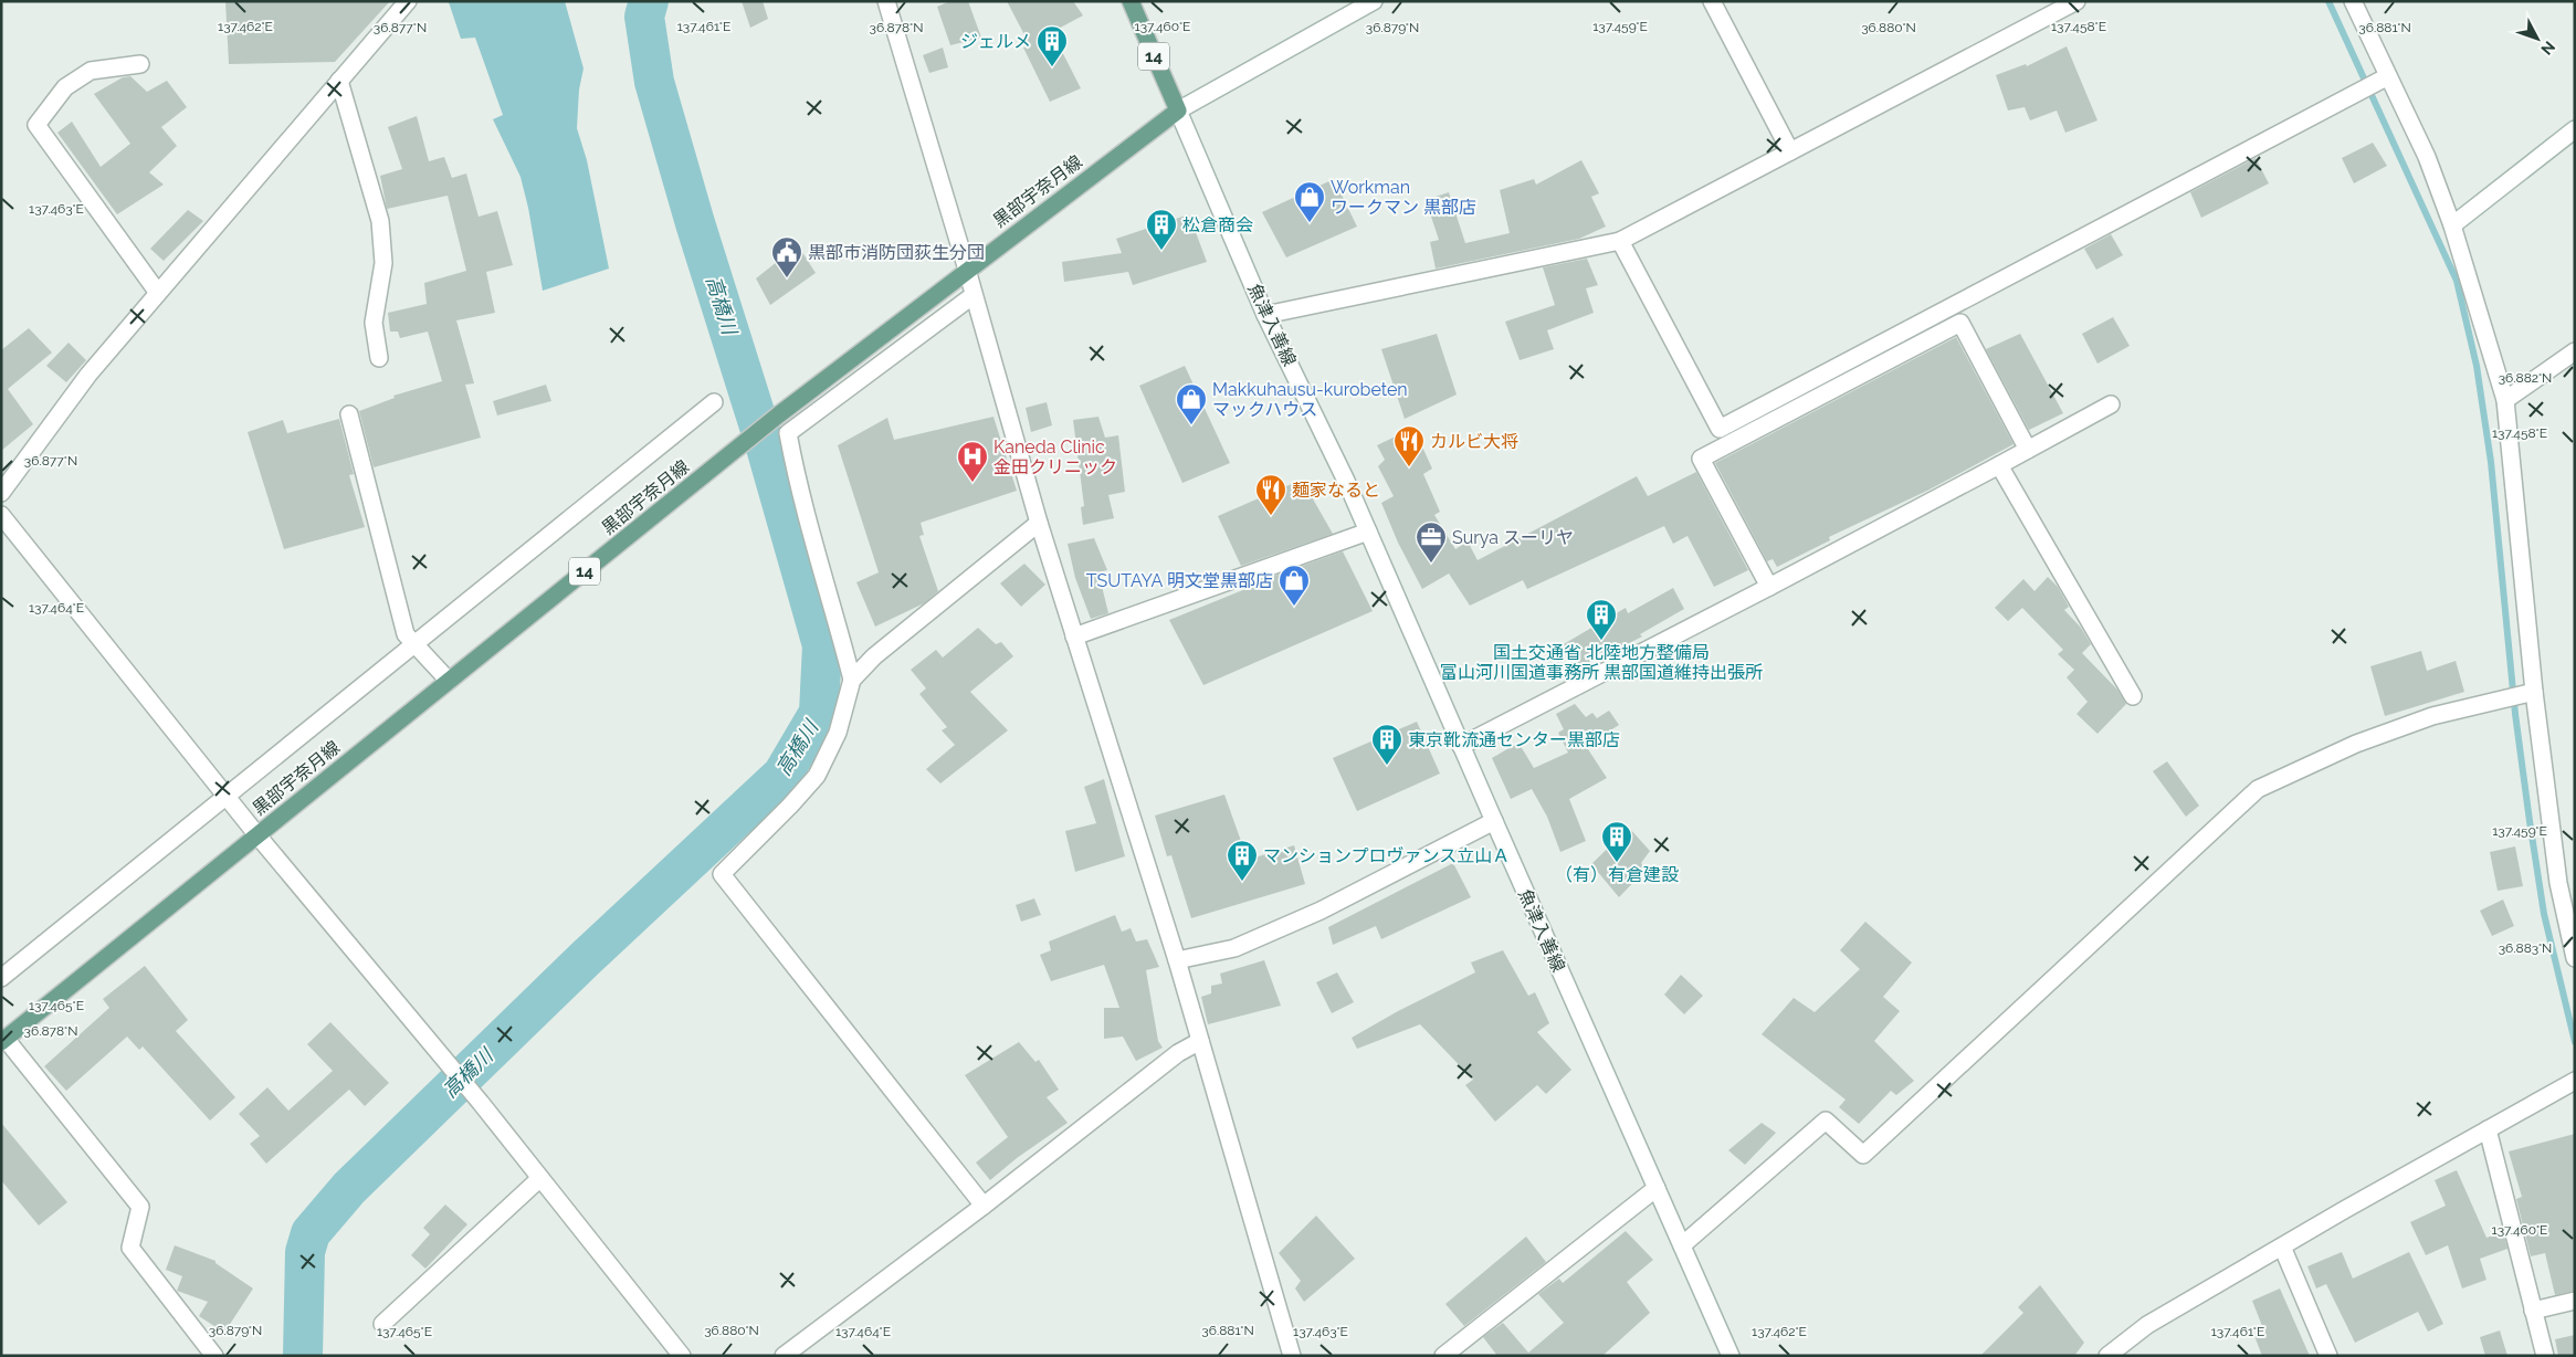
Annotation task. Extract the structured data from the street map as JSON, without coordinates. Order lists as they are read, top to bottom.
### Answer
{
  "streets": {
    "main road": ["14", "黒部宇奈月線"],
    "street": ["魚津入善線"]
  },
  "crossings": [
    ["14", "黒部宇奈月線"],
    ["14", "魚津入善線"],
    ["黒部宇奈月線", "魚津入善線"]
  ],
  "water": ["高橋川"],
  "places": {
    "building": [
      "ジェルメ",
      "松倉商会",
      "国土交通省 北陸地方整備局 富山河川国道事務所 黒部国道維持出張所",
      "東京靴流通センター黒部店",
      "（有）有倉建設",
      "マンションプロヴァンス立山Ａ"
    ],
    "shop": ["Workman ワークマン 黒部店", "Makkuhausu-kurobeten マックハウス", "TSUTAYA 明文堂黒部店"],
    "public building": ["黒部市消防団荻生分団"],
    "restaurant": ["カルビ大将", "麺家なると"],
    "hospital": ["Kaneda Clinic 金田クリニック"],
    "office": ["Surya スーリヤ"]
  },
  "north": "bottom right",
  "coordinates": [
    "137.462°E",
    "137.461°E",
    "137.460°E",
    "137.459°E",
    "137.458°E",
    "36.877°N",
    "36.878°N",
    "36.879°N",
    "36.880°N",
    "36.881°N",
    "137.463°E",
    "36.882°N",
    "137.464°E",
    "36.883°N",
    "137.465°E"
  ]
}
